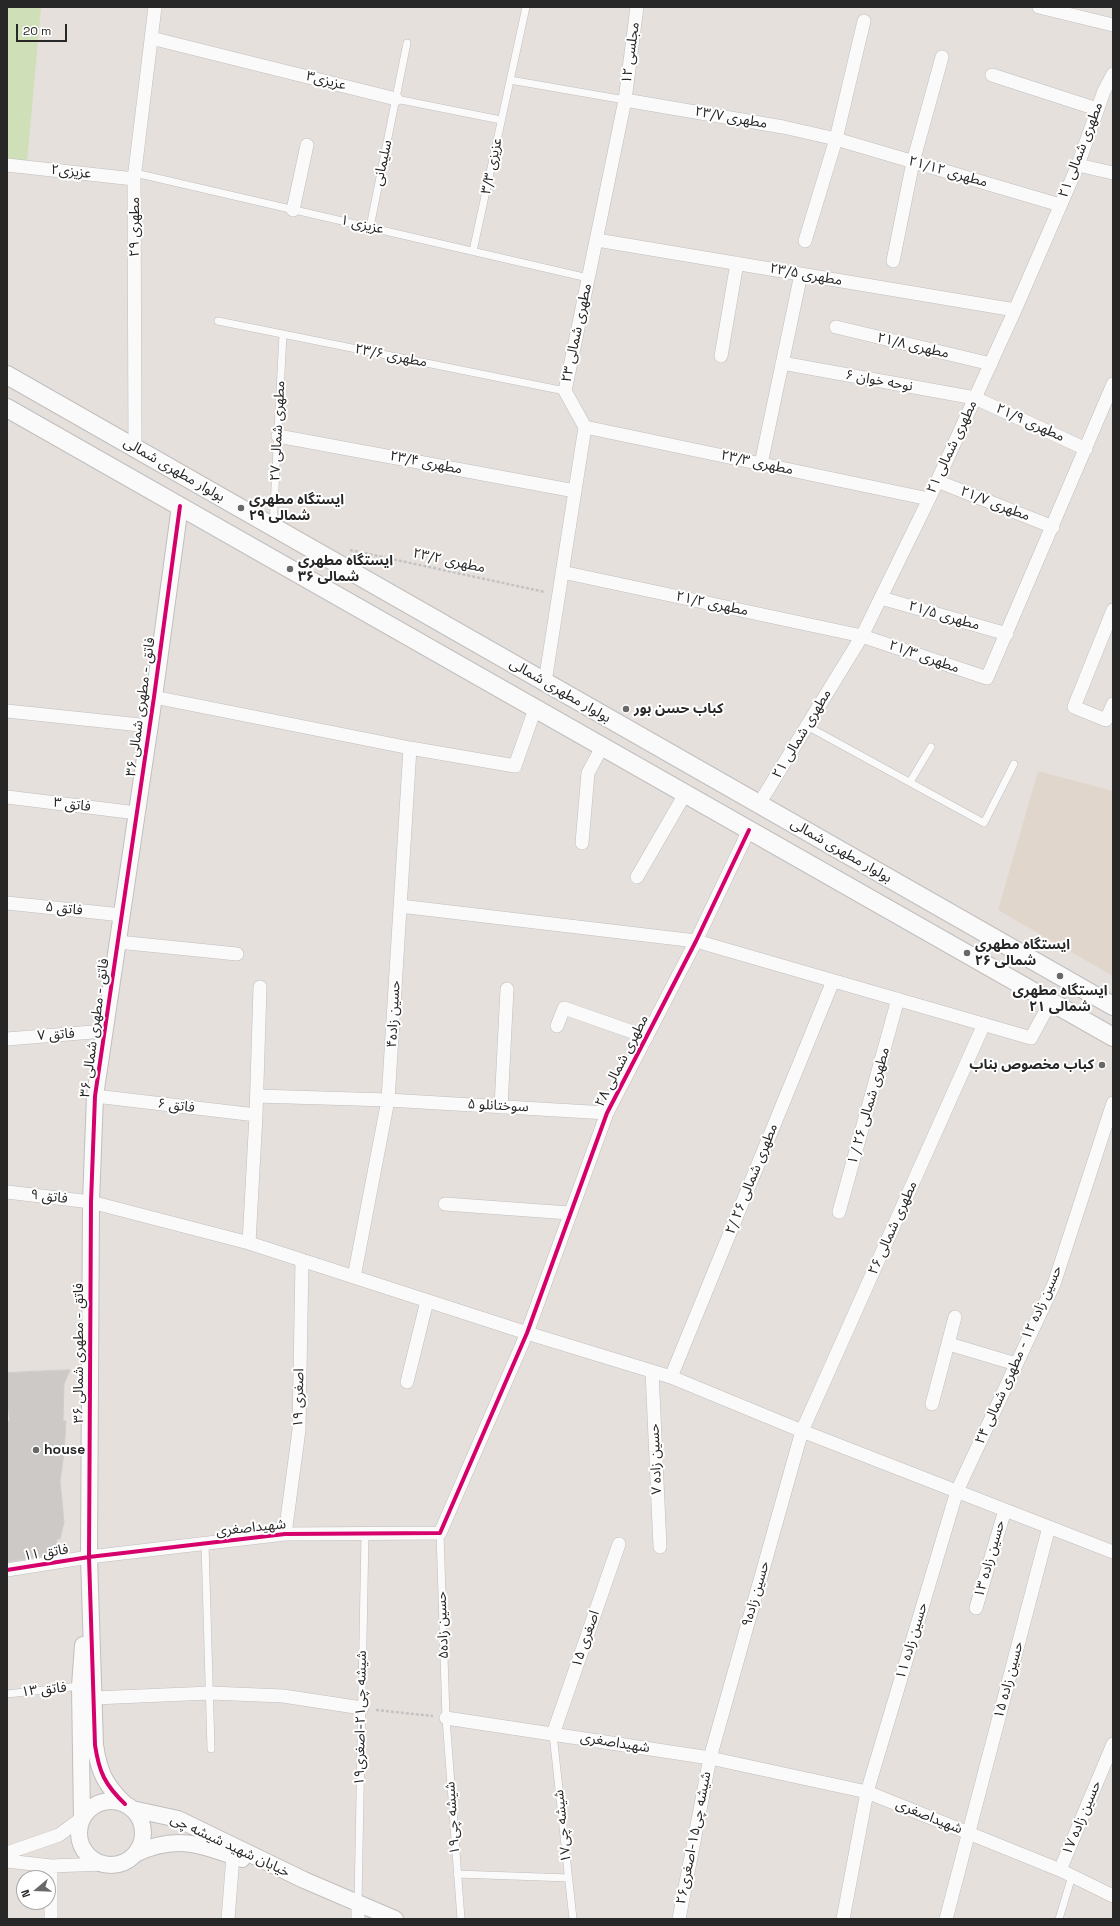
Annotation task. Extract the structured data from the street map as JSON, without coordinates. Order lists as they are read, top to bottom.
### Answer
{
  "streets": {
    "main road": ["بولوار مطهری شمالی"],
    "street": [
      "مجلسی ۱۲",
      "عزیزی۳",
      "مطهری ۲۳/۷",
      "مطهری شمالی ۲۱",
      "عزیزی۲",
      "مطهری ۲۱/۱۲",
      "مطهری ۲۹",
      "مطهری ۲۳/۵",
      "مطهری شمالی ۲۳",
      "مطهری ۲۱/۸",
      "نوحه خوان ۶",
      "مطهری ۲۱/۹",
      "مطهری ۲۳/۴",
      "مطهری ۲۳/۳",
      "مطهری ۲۱/۷",
      "مطهری ۲۱/۲",
      "مطهری ۲۱/۵",
      "مطهری ۲۱/۳",
      "فاتق - مطهری شمالی ۳۶",
      "فاتق ۳",
      "فاتق ۵",
      "حسین زاده۴",
      "فاتق ۷",
      "مطهری شمالی ۲۸",
      "فاتق ۶",
      "سوختانلو ۵",
      "مطهری شمالی ۲۶ / ۱",
      "مطهری شمالی ۲۶ /۲",
      "فاتق ۹",
      "مطهری شمالی ۲۶",
      "حسین زاده ۱۲ - مطهری شمالی ۲۴",
      "اصغری ۱۹",
      "حسین زاده ۷",
      "شهیداصغری",
      "فاتق ۱۱",
      "حسین زاده ۱۳",
      "حسین زاده۹",
      "اصغری ۱۵",
      "حسین زاده ۱۱",
      "حسین زاده ۱۵",
      "حسین زاده ۱۷",
      "شیشه چی۱۵-اصغری۲۶",
      "خیابان شهید شیشه چی"
    ],
    "lane": [
      "سلیمانی",
      "عزیزی ۳/۳",
      "عزیزی ۱",
      "مطهری ۲۳/۶",
      "مطهری شمالی ۲۷",
      "حسین زاده۵",
      "فاتق ۱۳",
      "شیشه چی۲۱-اصغری۱۹",
      "شیشه چی۱۹",
      "شیشه چی۱۷"
    ],
    "path": ["مطهری ۲۳/۲"]
  },
  "crossings": [
    ["مجلسی ۱۲", "مطهری ۲۳/۷"],
    ["مجلسی ۱۲", "مطهری شمالی ۲۳"],
    ["عزیزی۳", "سلیمانی"],
    ["عزیزی۳", "عزیزی ۳/۳"],
    ["عزیزی۳", "مطهری ۲۹"],
    ["مطهری ۲۳/۷", "مطهری ۲۱/۱۲"],
    ["مطهری ۲۳/۷", "مطهری شمالی ۲۳"],
    ["مطهری شمالی ۲۱", "مطهری ۲۱/۱۲"],
    ["مطهری شمالی ۲۱", "مطهری ۲۳/۵"],
    ["مطهری شمالی ۲۱", "مطهری ۲۱/۸"],
    ["مطهری شمالی ۲۱", "نوحه خوان ۶"],
    ["مطهری شمالی ۲۱", "مطهری ۲۱/۹"],
    ["مطهری شمالی ۲۱", "مطهری ۲۳/۳"],
    ["مطهری شمالی ۲۱", "بولوار مطهری شمالی"],
    ["مطهری شمالی ۲۱", "مطهری ۲۱/۷"],
    ["مطهری شمالی ۲۱", "مطهری ۲۱/۲"],
    ["مطهری شمالی ۲۱", "مطهری ۲۱/۵"],
    ["مطهری شمالی ۲۱", "مطهری ۲۱/۳"],
    ["سلیمانی", "عزیزی ۱"],
    ["عزیزی ۳/۳", "عزیزی ۱"],
    ["عزیزی۲", "عزیزی ۱"],
    ["عزیزی۲", "مطهری ۲۹"],
    ["عزیزی ۱", "مطهری ۲۹"],
    ["عزیزی ۱", "مطهری شمالی ۲۳"],
    ["مطهری ۲۹", "بولوار مطهری شمالی"],
    ["مطهری ۲۳/۵", "مطهری شمالی ۲۳"],
    ["مطهری شمالی ۲۳", "مطهری ۲۳/۶"],
    ["مطهری شمالی ۲۳", "مطهری ۲۳/۳"],
    ["مطهری ۲۳/۶", "مطهری شمالی ۲۷"],
    ["نوحه خوان ۶", "مطهری ۲۱/۹"],
    ["مطهری شمالی ۲۷", "مطهری ۲۳/۴"],
    ["مطهری شمالی ۲۷", "بولوار مطهری شمالی"],
    ["بولوار مطهری شمالی", "فاتق - مطهری شمالی ۳۶"],
    ["بولوار مطهری شمالی", "مطهری شمالی ۲۸"],
    ["مطهری ۲۱/۲", "مطهری ۲۱/۳"],
    ["مطهری ۲۱/۵", "مطهری ۲۱/۳"],
    ["فاتق - مطهری شمالی ۳۶", "فاتق ۳"],
    ["فاتق - مطهری شمالی ۳۶", "فاتق ۵"],
    ["فاتق - مطهری شمالی ۳۶", "فاتق ۷"],
    ["فاتق - مطهری شمالی ۳۶", "فاتق ۶"],
    ["فاتق - مطهری شمالی ۳۶", "فاتق ۹"],
    ["فاتق - مطهری شمالی ۳۶", "شهیداصغری"],
    ["فاتق - مطهری شمالی ۳۶", "فاتق ۱۱"],
    ["حسین زاده۴", "سوختانلو ۵"],
    ["حسین زاده۴", "فاتق ۹"],
    ["مطهری شمالی ۲۸", "سوختانلو ۵"],
    ["مطهری شمالی ۲۸", "فاتق ۹"],
    ["مطهری شمالی ۲۸", "شهیداصغری"],
    ["مطهری شمالی ۲۸", "حسین زاده۵"],
    ["مطهری شمالی ۲۶ /۲", "فاتق ۹"],
    ["فاتق ۹", "مطهری شمالی ۲۶"],
    ["فاتق ۹", "حسین زاده ۱۲ - مطهری شمالی ۲۴"],
    ["فاتق ۹", "اصغری ۱۹"],
    ["فاتق ۹", "حسین زاده ۷"],
    ["فاتق ۹", "حسین زاده ۱۳"],
    ["فاتق ۹", "حسین زاده۹"],
    ["فاتق ۹", "حسین زاده ۱۱"],
    ["فاتق ۹", "حسین زاده ۱۵"],
    ["مطهری شمالی ۲۶", "حسین زاده۹"],
    ["حسین زاده ۱۲ - مطهری شمالی ۲۴", "حسین زاده ۱۱"],
    ["اصغری ۱۹", "شهیداصغری"],
    ["شهیداصغری", "فاتق ۱۱"],
    ["شهیداصغری", "حسین زاده۹"],
    ["شهیداصغری", "حسین زاده۵"],
    ["شهیداصغری", "اصغری ۱۵"],
    ["شهیداصغری", "حسین زاده ۱۱"],
    ["شهیداصغری", "حسین زاده ۱۵"],
    ["شهیداصغری", "شیشه چی۲۱-اصغری۱۹"],
    ["شهیداصغری", "شیشه چی۱۹"],
    ["شهیداصغری", "حسین زاده ۱۷"],
    ["شهیداصغری", "شیشه چی۱۷"],
    ["شهیداصغری", "شیشه چی۱۵-اصغری۲۶"],
    ["حسین زاده۹", "شیشه چی۱۵-اصغری۲۶"],
    ["حسین زاده۵", "شیشه چی۱۹"],
    ["اصغری ۱۵", "شیشه چی۱۷"],
    ["شیشه چی۲۱-اصغری۱۹", "خیابان شهید شیشه چی"]
  ],
  "places": [
    "ایستگاه مطهری شمالی ۲۹",
    "ایستگاه مطهری شمالی ۳۶",
    "كباب حسن بور",
    "ایستگاه مطهری شمالی ۲۶",
    "ایستگاه مطهری شمالی ۲۱",
    "كباب مخصوص بناب",
    "house"
  ],
  "scale_bar": "20 m",
  "north": "left"
}
